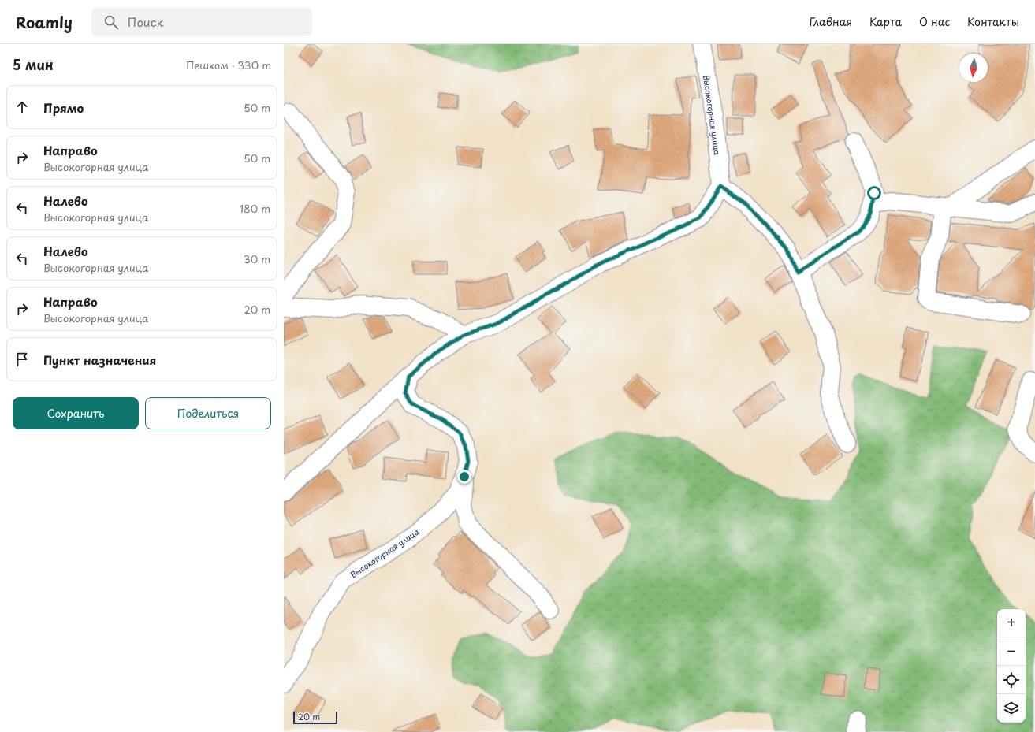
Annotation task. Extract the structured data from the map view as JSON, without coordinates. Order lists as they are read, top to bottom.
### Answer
{
  "streets": {
    "street": ["Высокогорная улица"]
  },
  "scale_bar": "20 m",
  "north": "bottom",
  "page": {
    "header": "Roamly",
    "search": "Поиск",
    "nav": [
      "Главная",
      "Карта",
      "О нас",
      "Контакты"
    ],
    "heading": ["5 мин", "Пешком · 330 m"],
    "list": [
      ["Прямо", "50 m"],
      ["Направо", "Высокогорная улица", "50 m"],
      ["Налево", "Высокогорная улица", "180 m"],
      ["Налево", "Высокогорная улица", "30 m"],
      ["Направо", "Высокогорная улица", "20 m"],
      "Пункт назначения"
    ],
    "buttons": ["Сохранить", "Поделиться"],
    "map_buttons": ["+", "−"],
    "scale": "20 m"
  }
}
